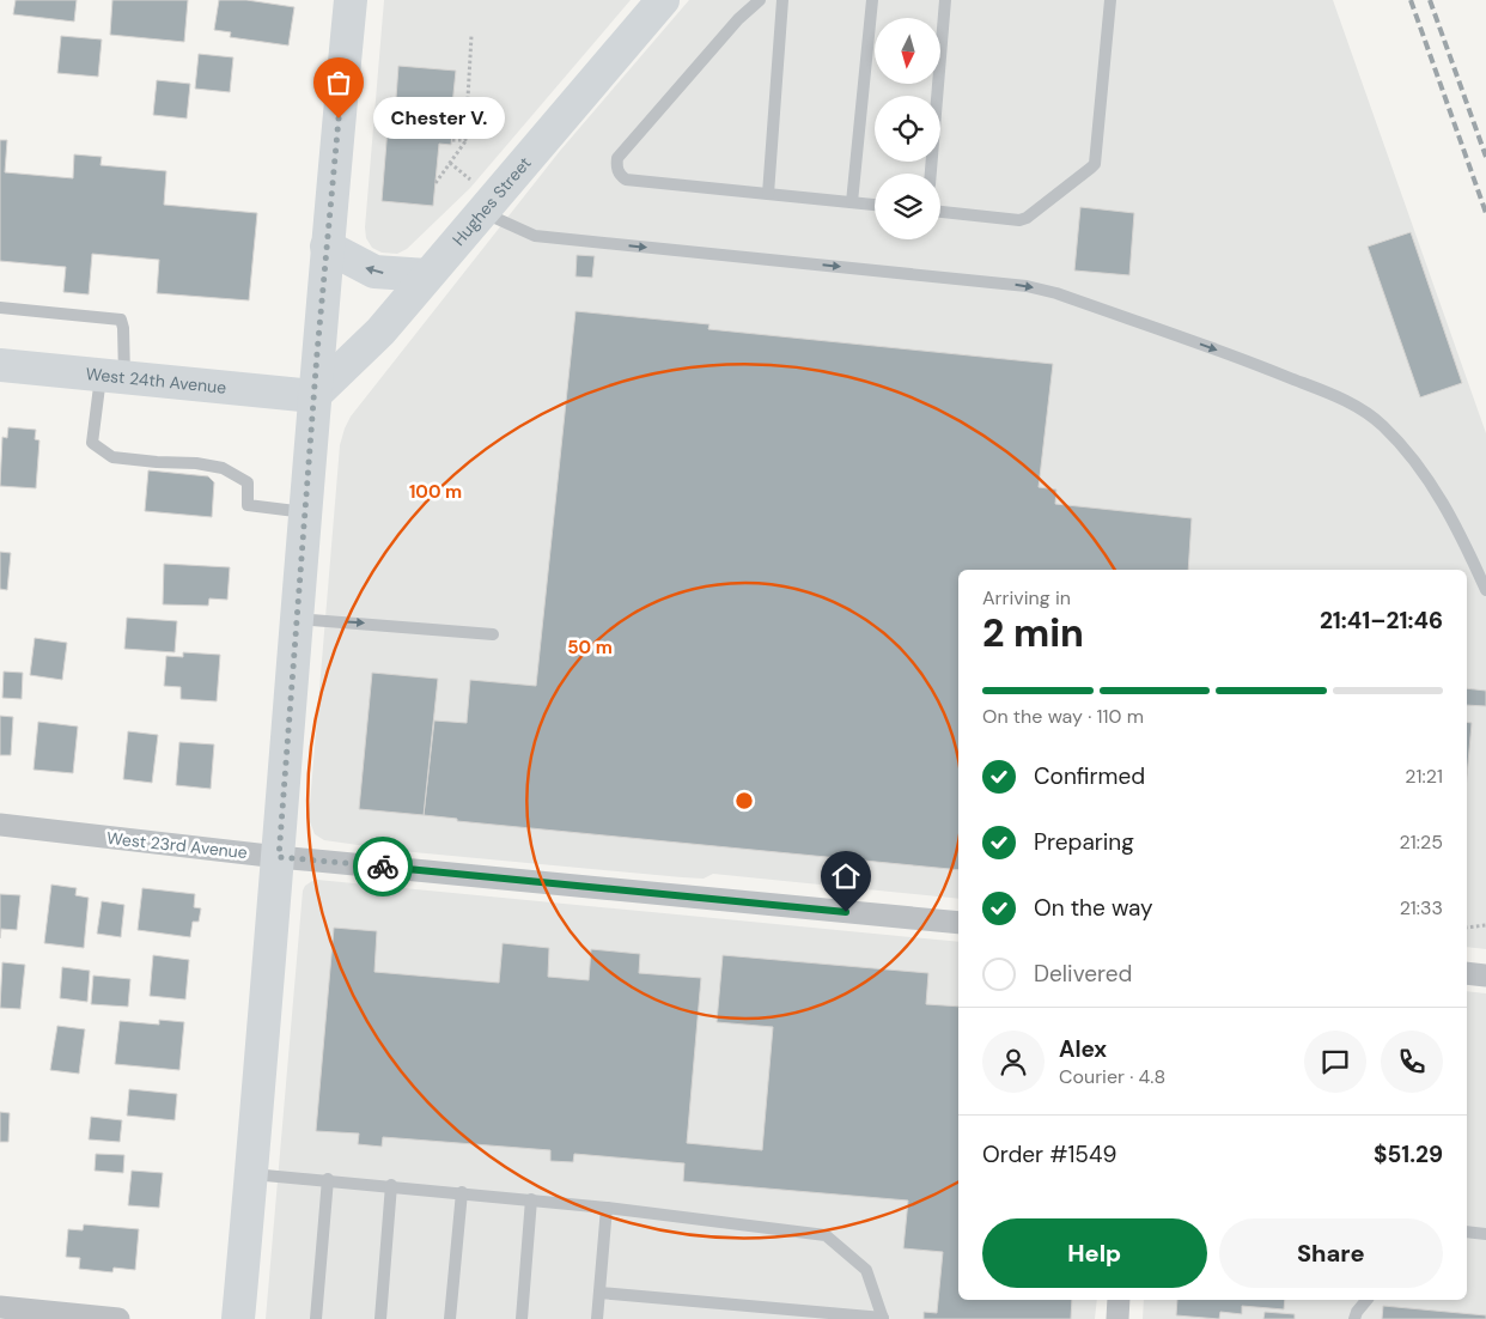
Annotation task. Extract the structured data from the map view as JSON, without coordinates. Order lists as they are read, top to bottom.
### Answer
{
  "streets": {
    "street": ["Hughes Street", "West 24th Avenue", "West 23rd Avenue"]
  },
  "crossings": [
    ["Hughes Street", "West 24th Avenue"]
  ],
  "places": ["Chester V."],
  "north": "bottom",
  "page": {
    "bubble": "Chester V.",
    "heading": ["2 min", "Arriving in", "21:41–21:46"],
    "panel": [
      "Alex",
      "Courier · 4.8",
      "Order #1549",
      "$51.29"
    ],
    "bar": "On the way · 110 m",
    "list": [
      ["Confirmed", "21:21"],
      ["Preparing", "21:25"],
      ["On the way", "21:33"],
      "Delivered"
    ],
    "buttons": ["Help", "Share"]
  },
  "rings": ["100 m", "50 m"]
}
